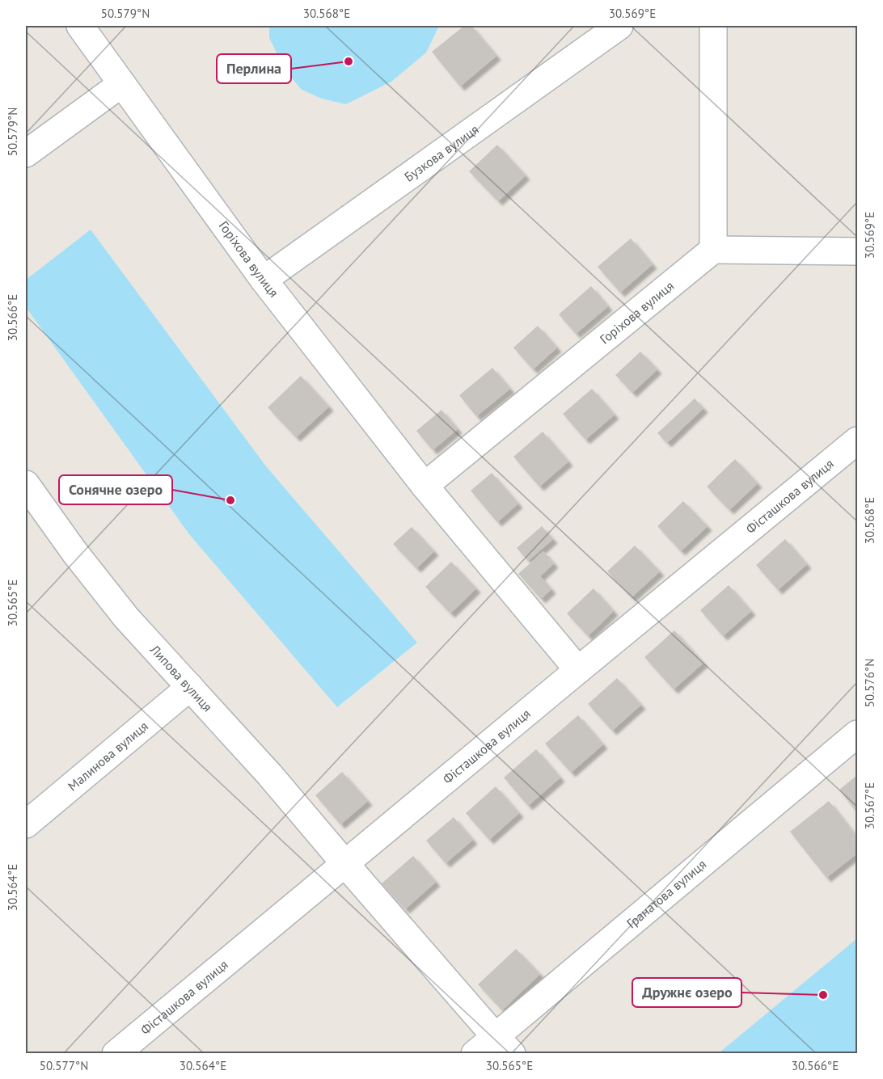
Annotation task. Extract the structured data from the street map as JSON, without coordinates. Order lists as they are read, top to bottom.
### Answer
{
  "streets": {
    "street": [
      "Бузкова вулиця",
      "Горіхова вулиця",
      "Фісташкова вулиця",
      "Липова вулиця",
      "Малинова вулиця",
      "Гранатова вулиця"
    ]
  },
  "crossings": [
    ["Бузкова вулиця", "Горіхова вулиця"],
    ["Горіхова вулиця", "Фісташкова вулиця"],
    ["Фісташкова вулиця", "Липова вулиця"],
    ["Липова вулиця", "Малинова вулиця"],
    ["Липова вулиця", "Гранатова вулиця"]
  ],
  "places": ["Перлина", "Сонячне озеро", "Дружнє озеро"],
  "coordinates": [
    "50.579°N",
    "30.568°E",
    "30.569°E",
    "30.566°E",
    "30.565°E",
    "50.576°N",
    "30.567°E",
    "30.564°E",
    "50.577°N"
  ]
}
